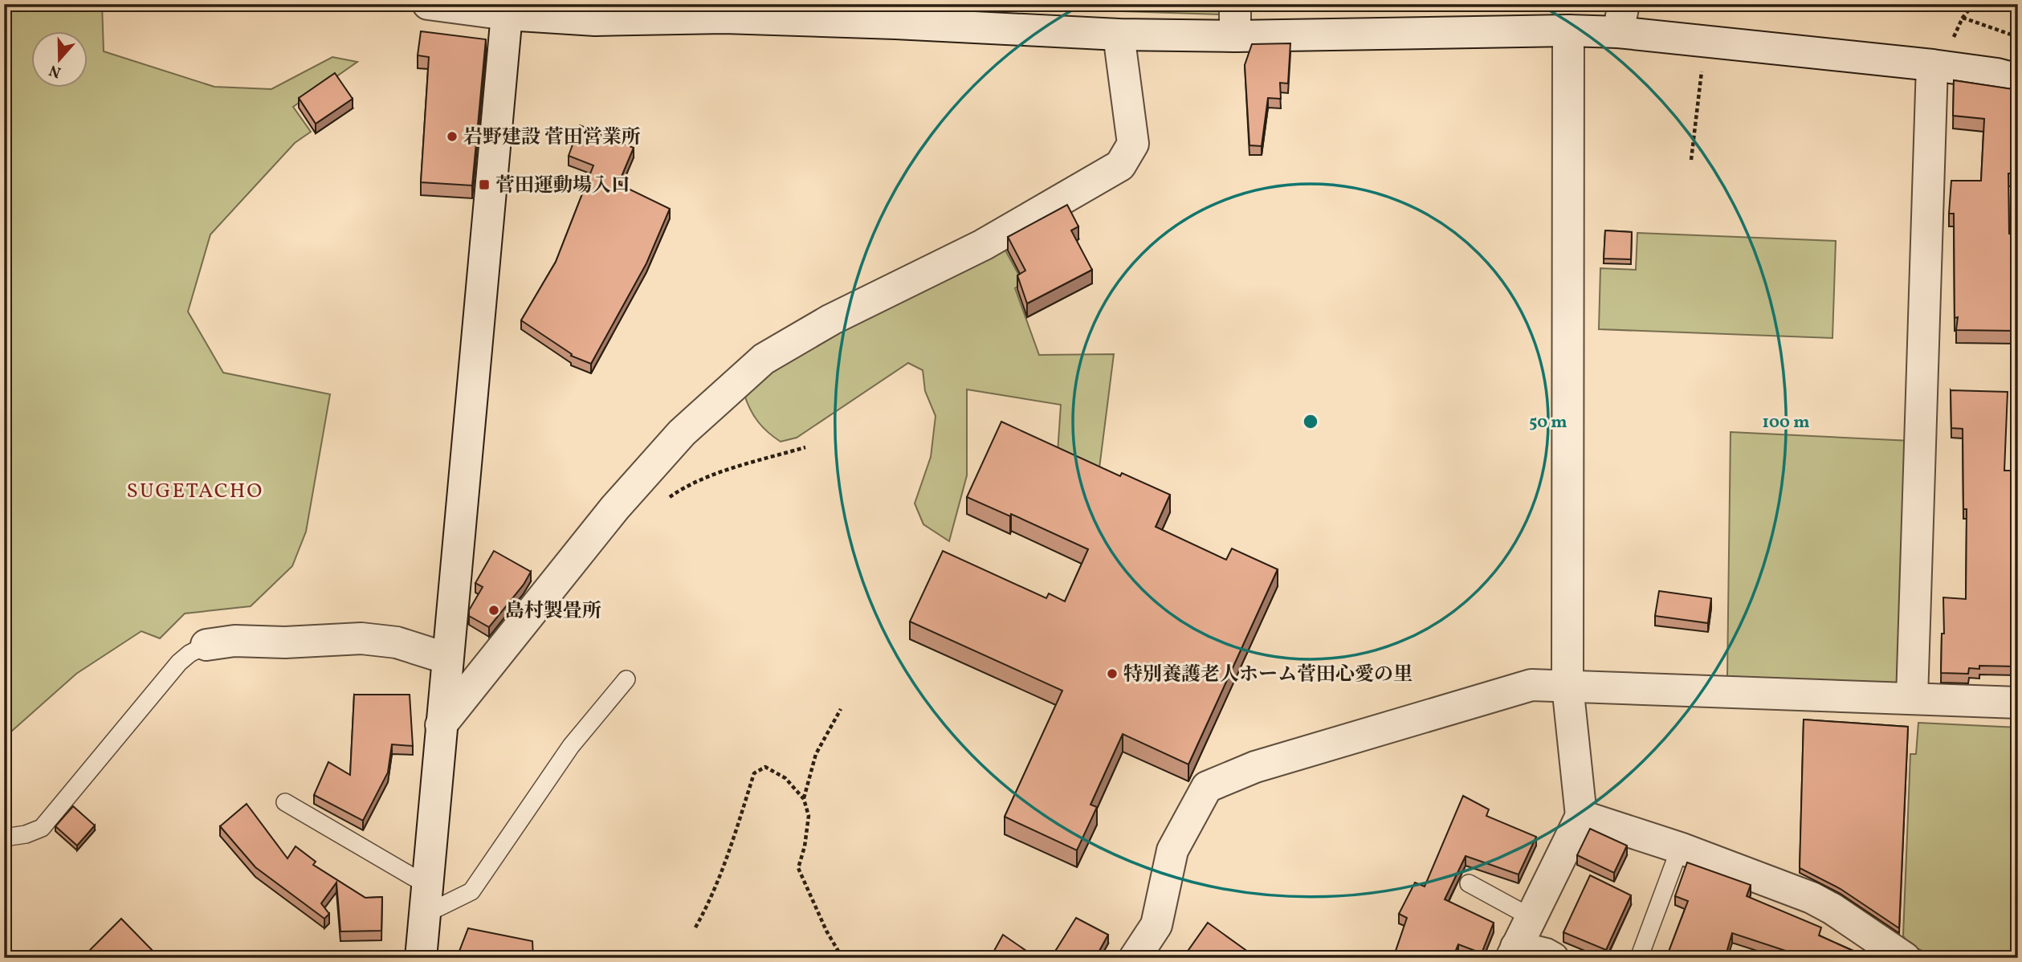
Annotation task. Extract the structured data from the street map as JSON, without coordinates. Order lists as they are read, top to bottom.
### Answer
{
  "districts": ["SUGETACHO"],
  "places": {
    "other": ["岩野建設 菅田営業所", "島村製畳所", "特別養護老人ホーム菅田心愛の里"],
    "transit": ["菅田運動場入口"]
  },
  "north": "bottom",
  "rings": ["50 m", "100 m"]
}
